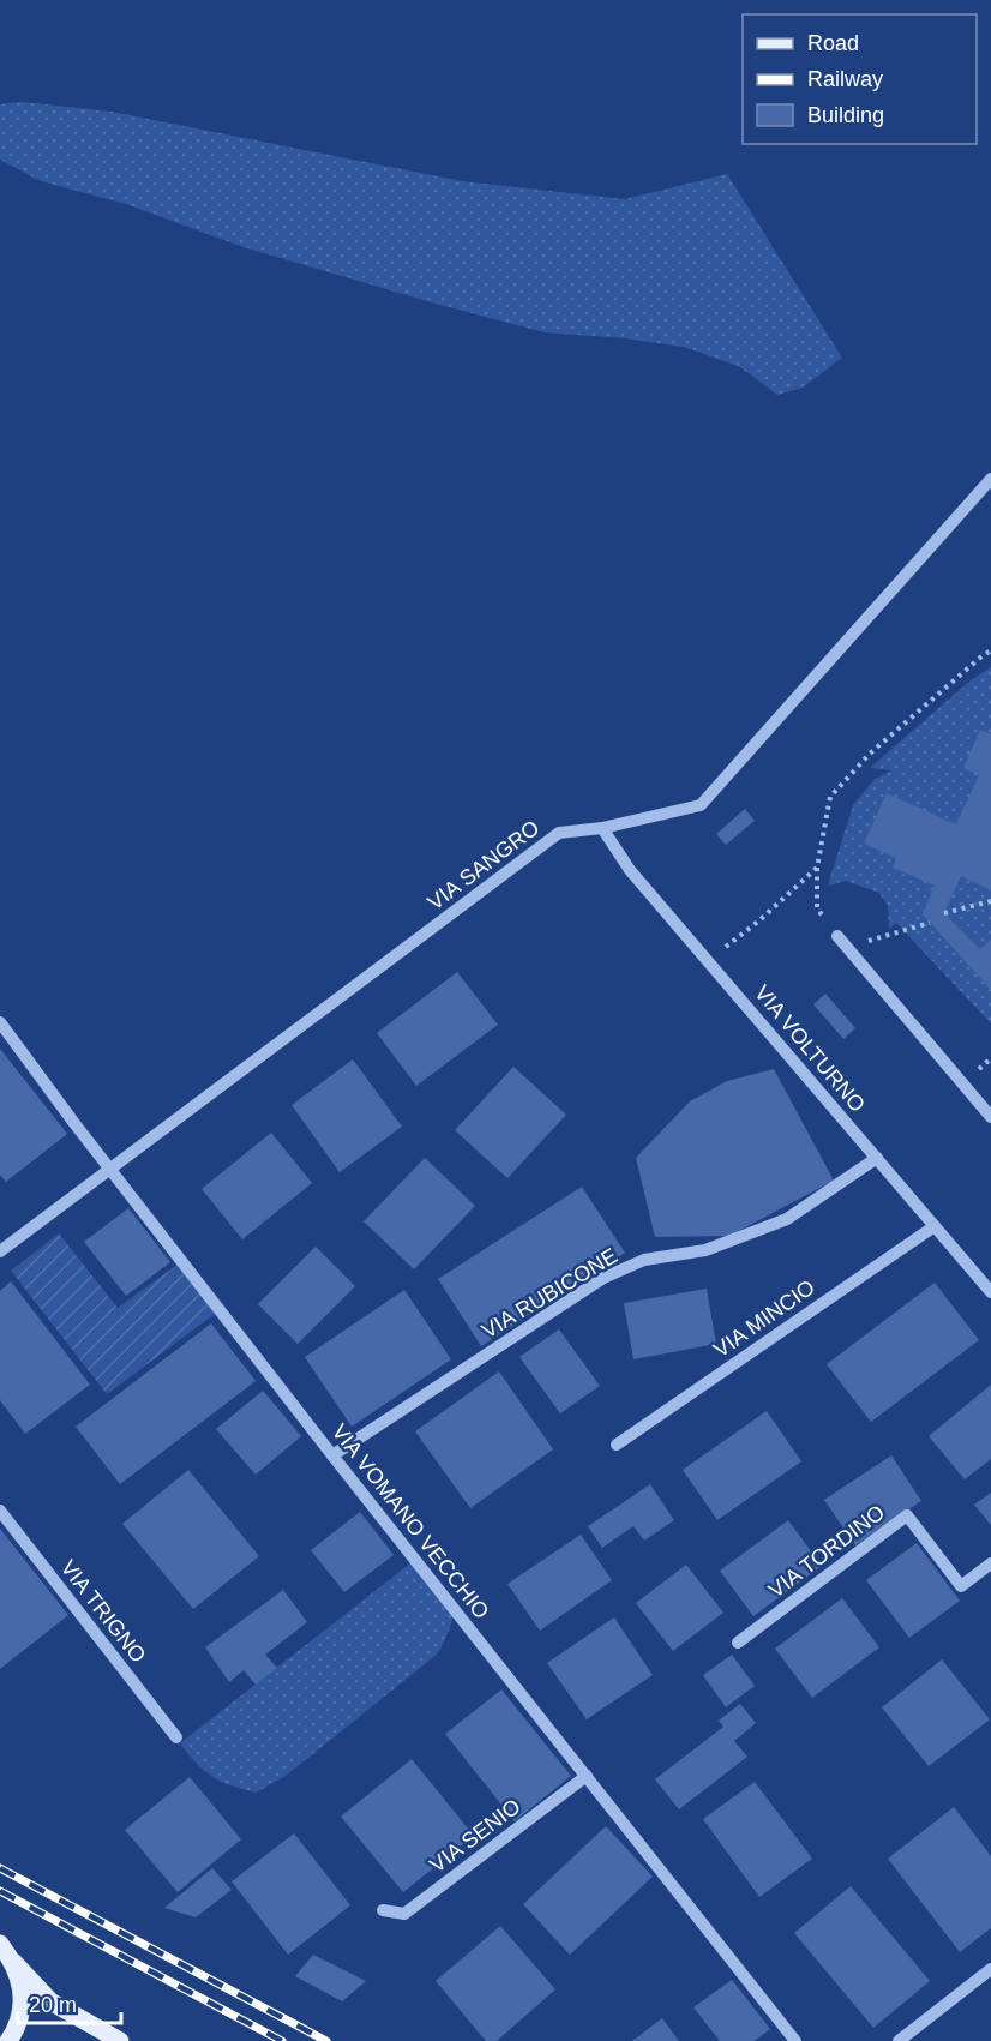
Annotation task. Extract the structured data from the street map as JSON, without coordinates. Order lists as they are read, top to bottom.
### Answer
{
  "streets": {
    "street": [
      "VIA SANGRO",
      "VIA VOLTURNO",
      "VIA RUBICONE",
      "VIA MINCIO",
      "VIA VOMANO VECCHIO",
      "VIA TORDINO",
      "VIA TRIGNO",
      "VIA SENIO"
    ]
  },
  "crossings": [
    ["VIA SANGRO", "VIA VOLTURNO"],
    ["VIA SANGRO", "VIA VOMANO VECCHIO"],
    ["VIA VOLTURNO", "VIA RUBICONE"],
    ["VIA VOLTURNO", "VIA MINCIO"],
    ["VIA RUBICONE", "VIA VOMANO VECCHIO"],
    ["VIA VOMANO VECCHIO", "VIA SENIO"]
  ],
  "legend": ["Road", "Railway", "Building"],
  "scale_bar": "20 m"
}
